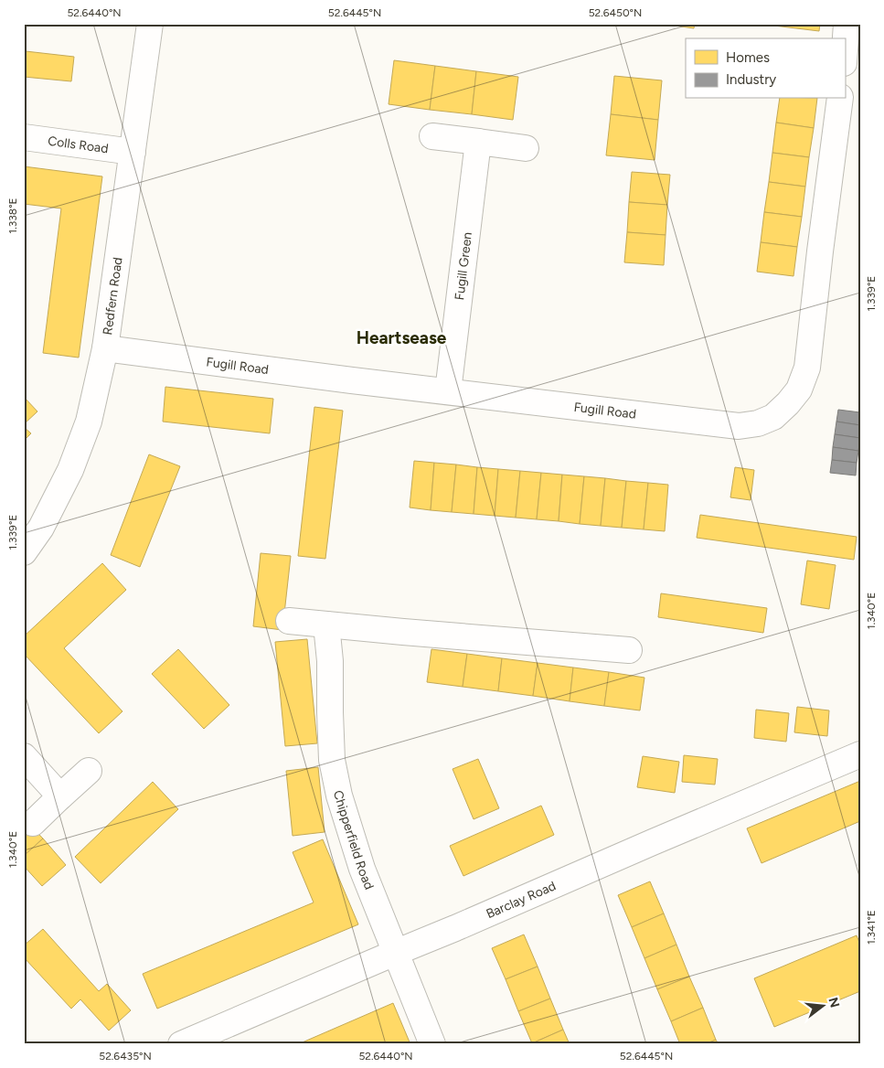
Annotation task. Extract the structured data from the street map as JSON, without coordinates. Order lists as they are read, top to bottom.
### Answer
{
  "streets": {
    "street": [
      "Colls Road",
      "Fugill Green",
      "Redfern Road",
      "Fugill Road",
      "Chipperfield Road",
      "Barclay Road"
    ]
  },
  "crossings": [
    ["Colls Road", "Redfern Road"],
    ["Fugill Green", "Fugill Road"],
    ["Redfern Road", "Fugill Road"],
    ["Chipperfield Road", "Barclay Road"]
  ],
  "districts": ["Heartsease"],
  "legend": ["Homes", "Industry"],
  "north": "right",
  "coordinates": [
    "52.6440°N",
    "52.6445°N",
    "52.6450°N",
    "1.338°E",
    "1.339°E",
    "1.340°E",
    "1.341°E",
    "52.6435°N"
  ]
}
